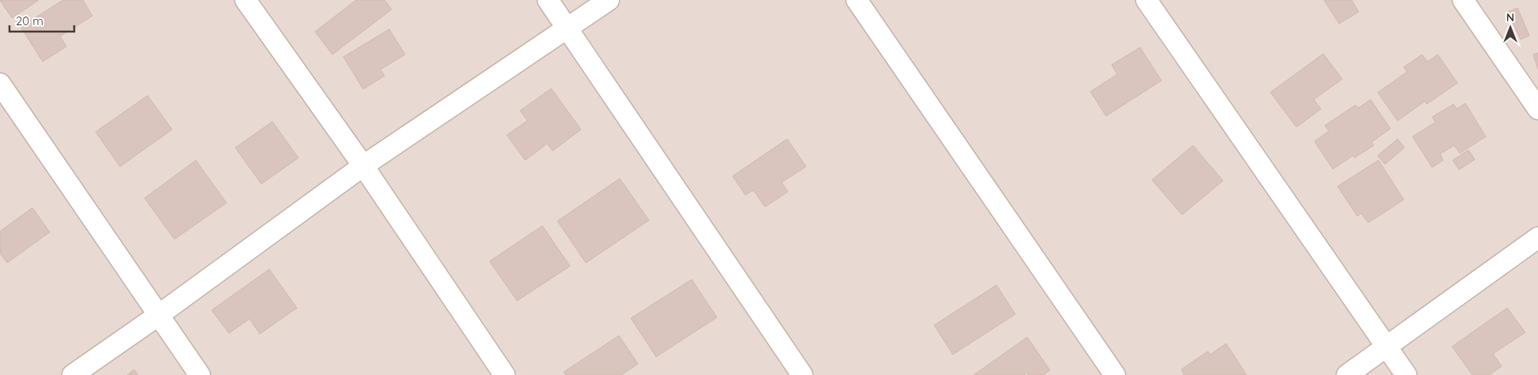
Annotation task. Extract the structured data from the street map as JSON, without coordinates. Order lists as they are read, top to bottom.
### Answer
{
  "scale_bar": "20 m",
  "north": "top"
}
